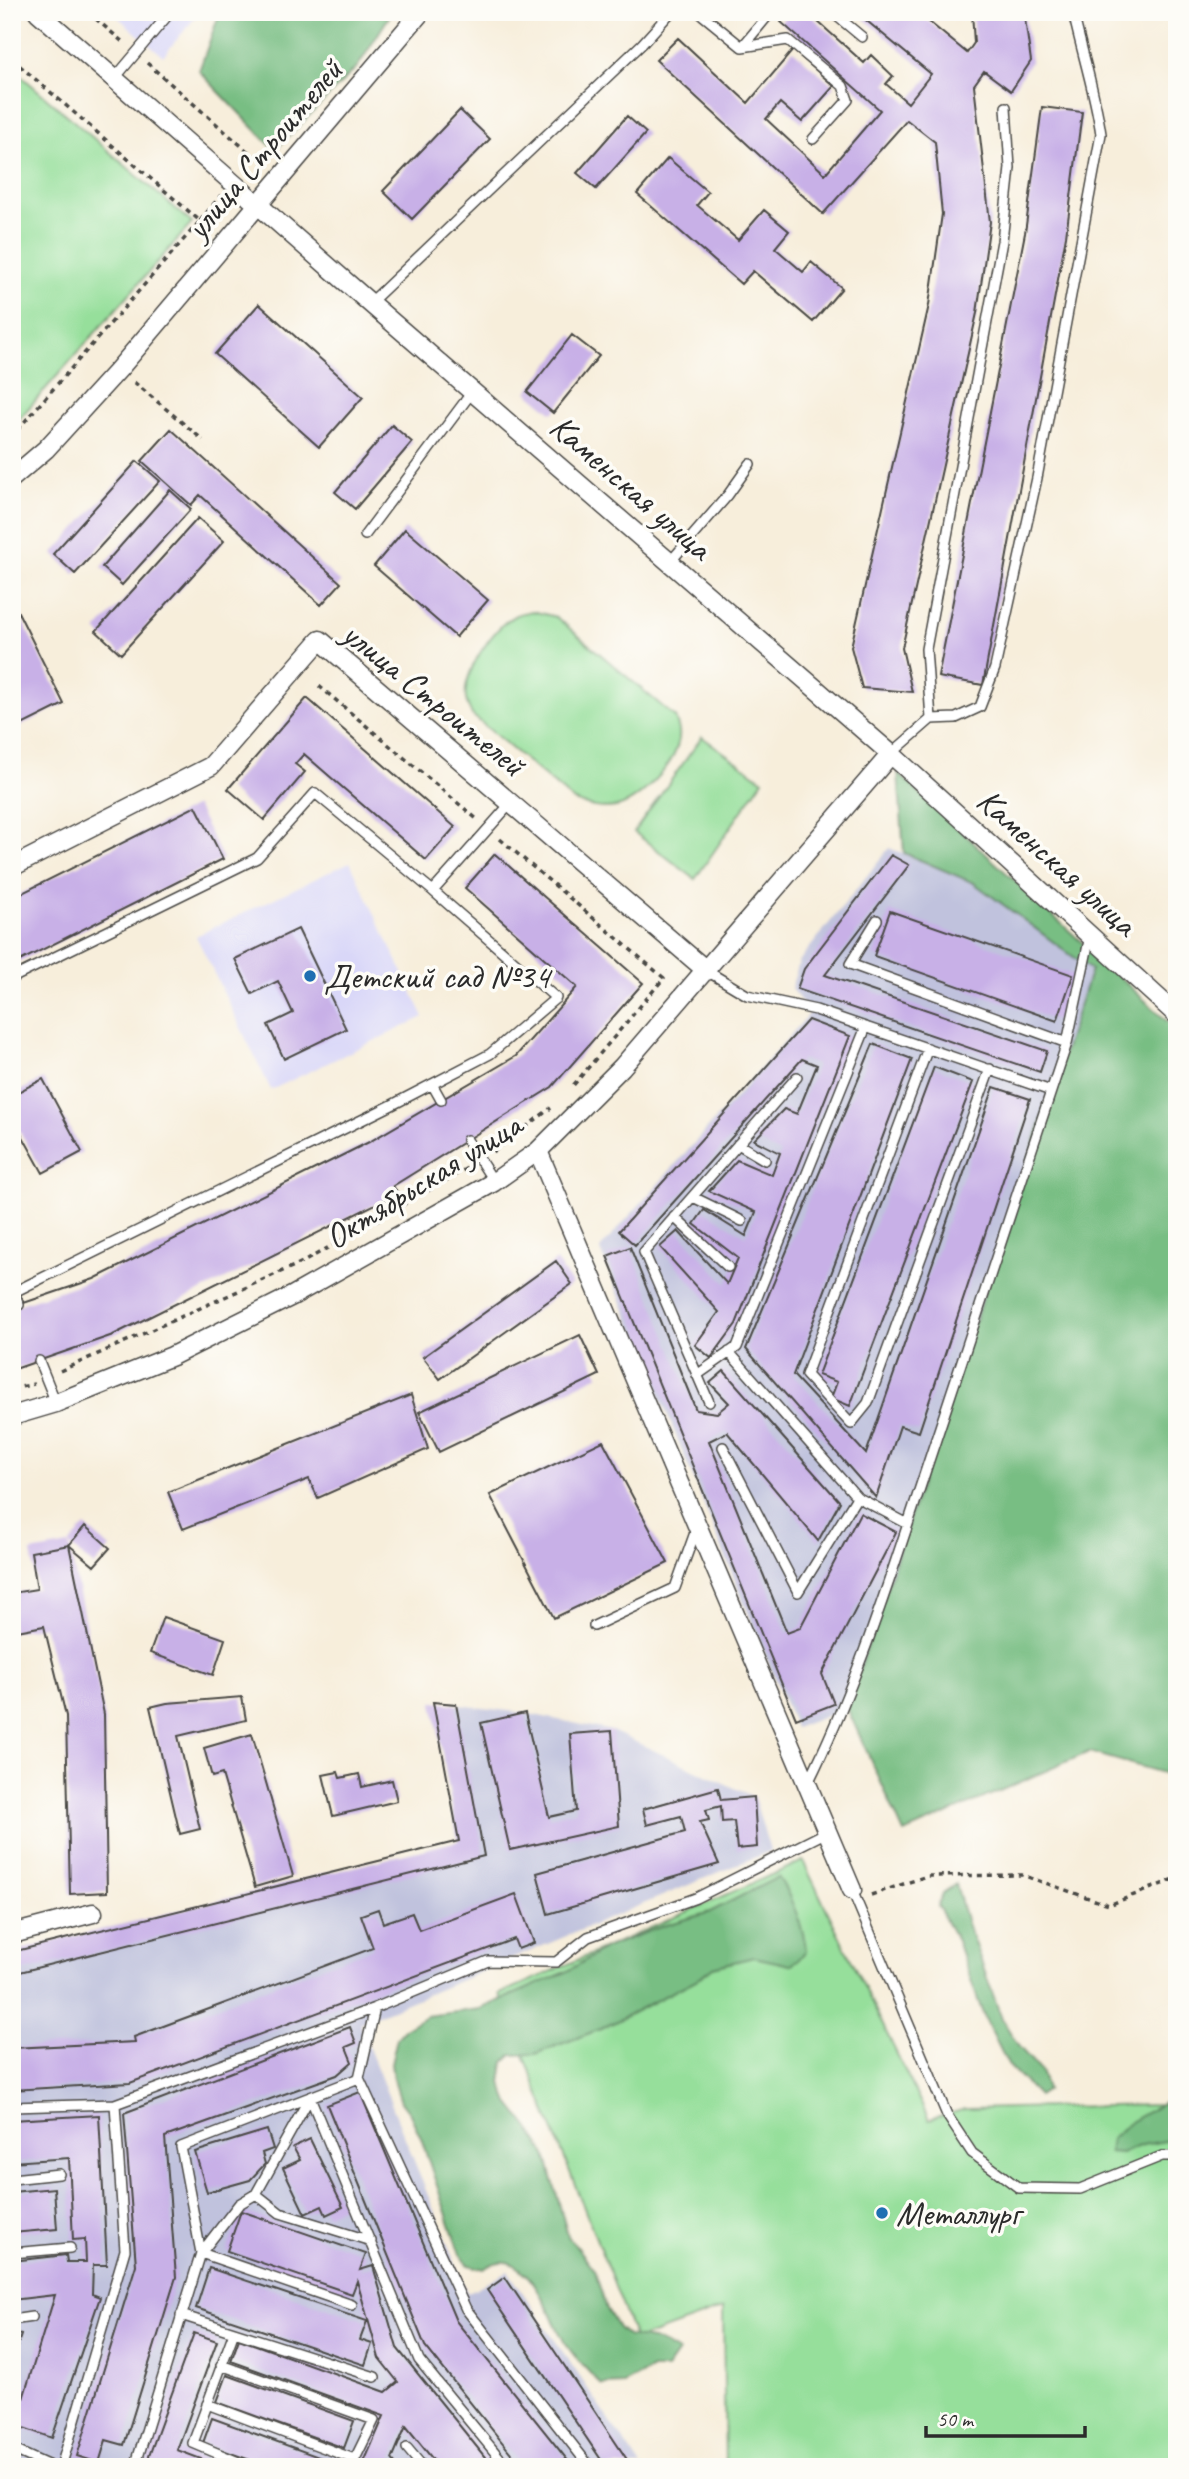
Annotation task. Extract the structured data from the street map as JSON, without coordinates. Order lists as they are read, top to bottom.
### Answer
{
  "streets": {
    "street": ["улица Строителей", "Каменская улица", "Октябрьская улица"]
  },
  "crossings": [
    ["улица Строителей", "Каменская улица"],
    ["улица Строителей", "Октябрьская улица"],
    ["Каменская улица", "Октябрьская улица"]
  ],
  "places": ["Детский сад №34", "Металлург"],
  "scale_bar": "50 m"
}
